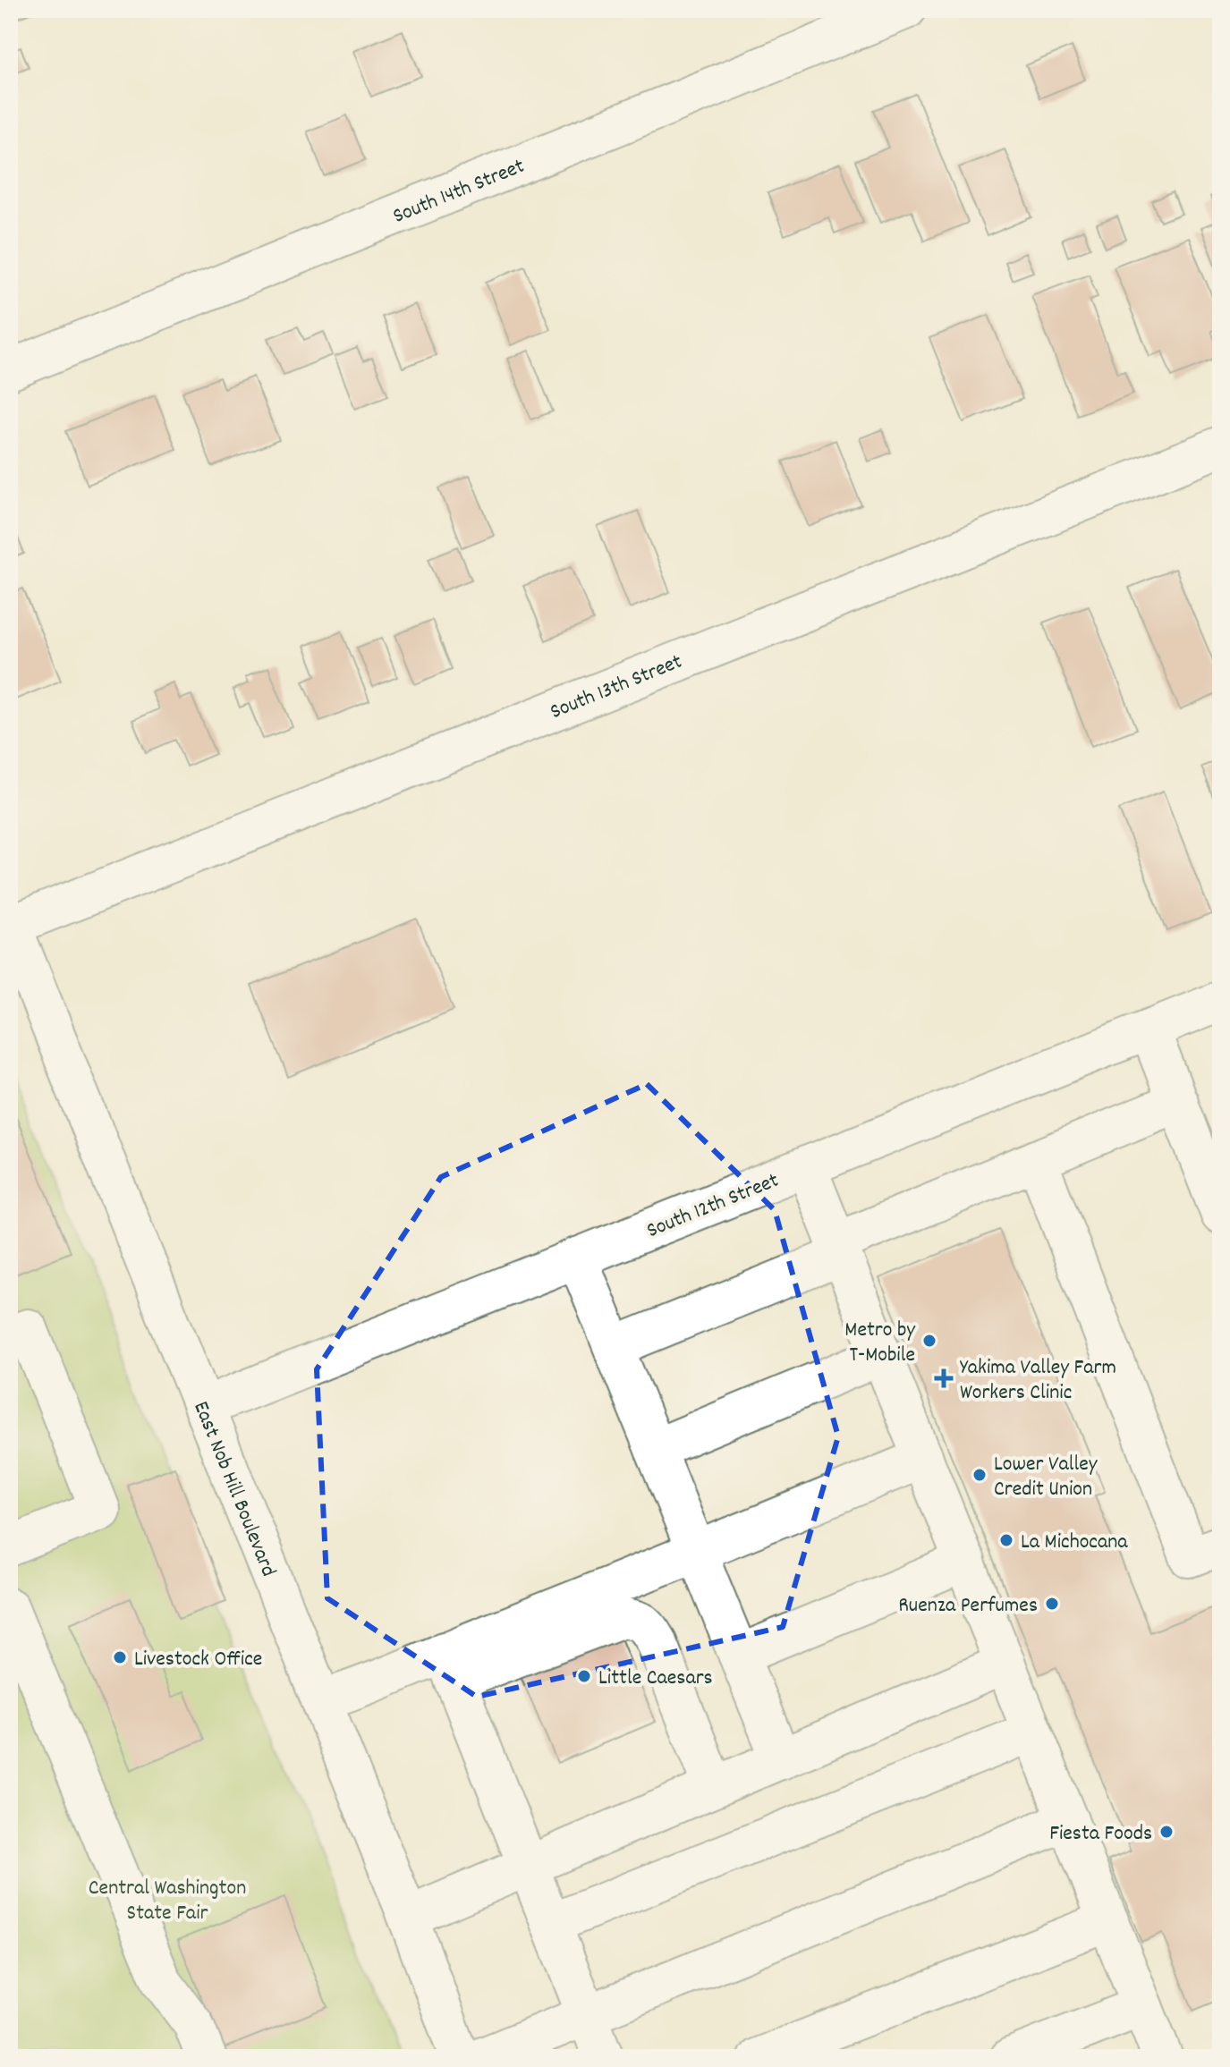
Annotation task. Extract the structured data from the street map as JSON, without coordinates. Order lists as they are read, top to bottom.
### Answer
{
  "streets": {
    "street": [
      "South 14th Street",
      "South 13th Street",
      "South 12th Street",
      "East Nob Hill Boulevard"
    ]
  },
  "crossings": [
    ["South 13th Street", "East Nob Hill Boulevard"],
    ["South 12th Street", "East Nob Hill Boulevard"]
  ],
  "parks": ["Central Washington State Fair"],
  "places": {
    "other": [
      "Metro by T-Mobile",
      "Lower Valley Credit Union",
      "La Michocana",
      "Ruenza Perfumes",
      "Livestock Office",
      "Little Caesars",
      "Fiesta Foods"
    ],
    "health": ["Yakima Valley Farm Workers Clinic"]
  }
}
